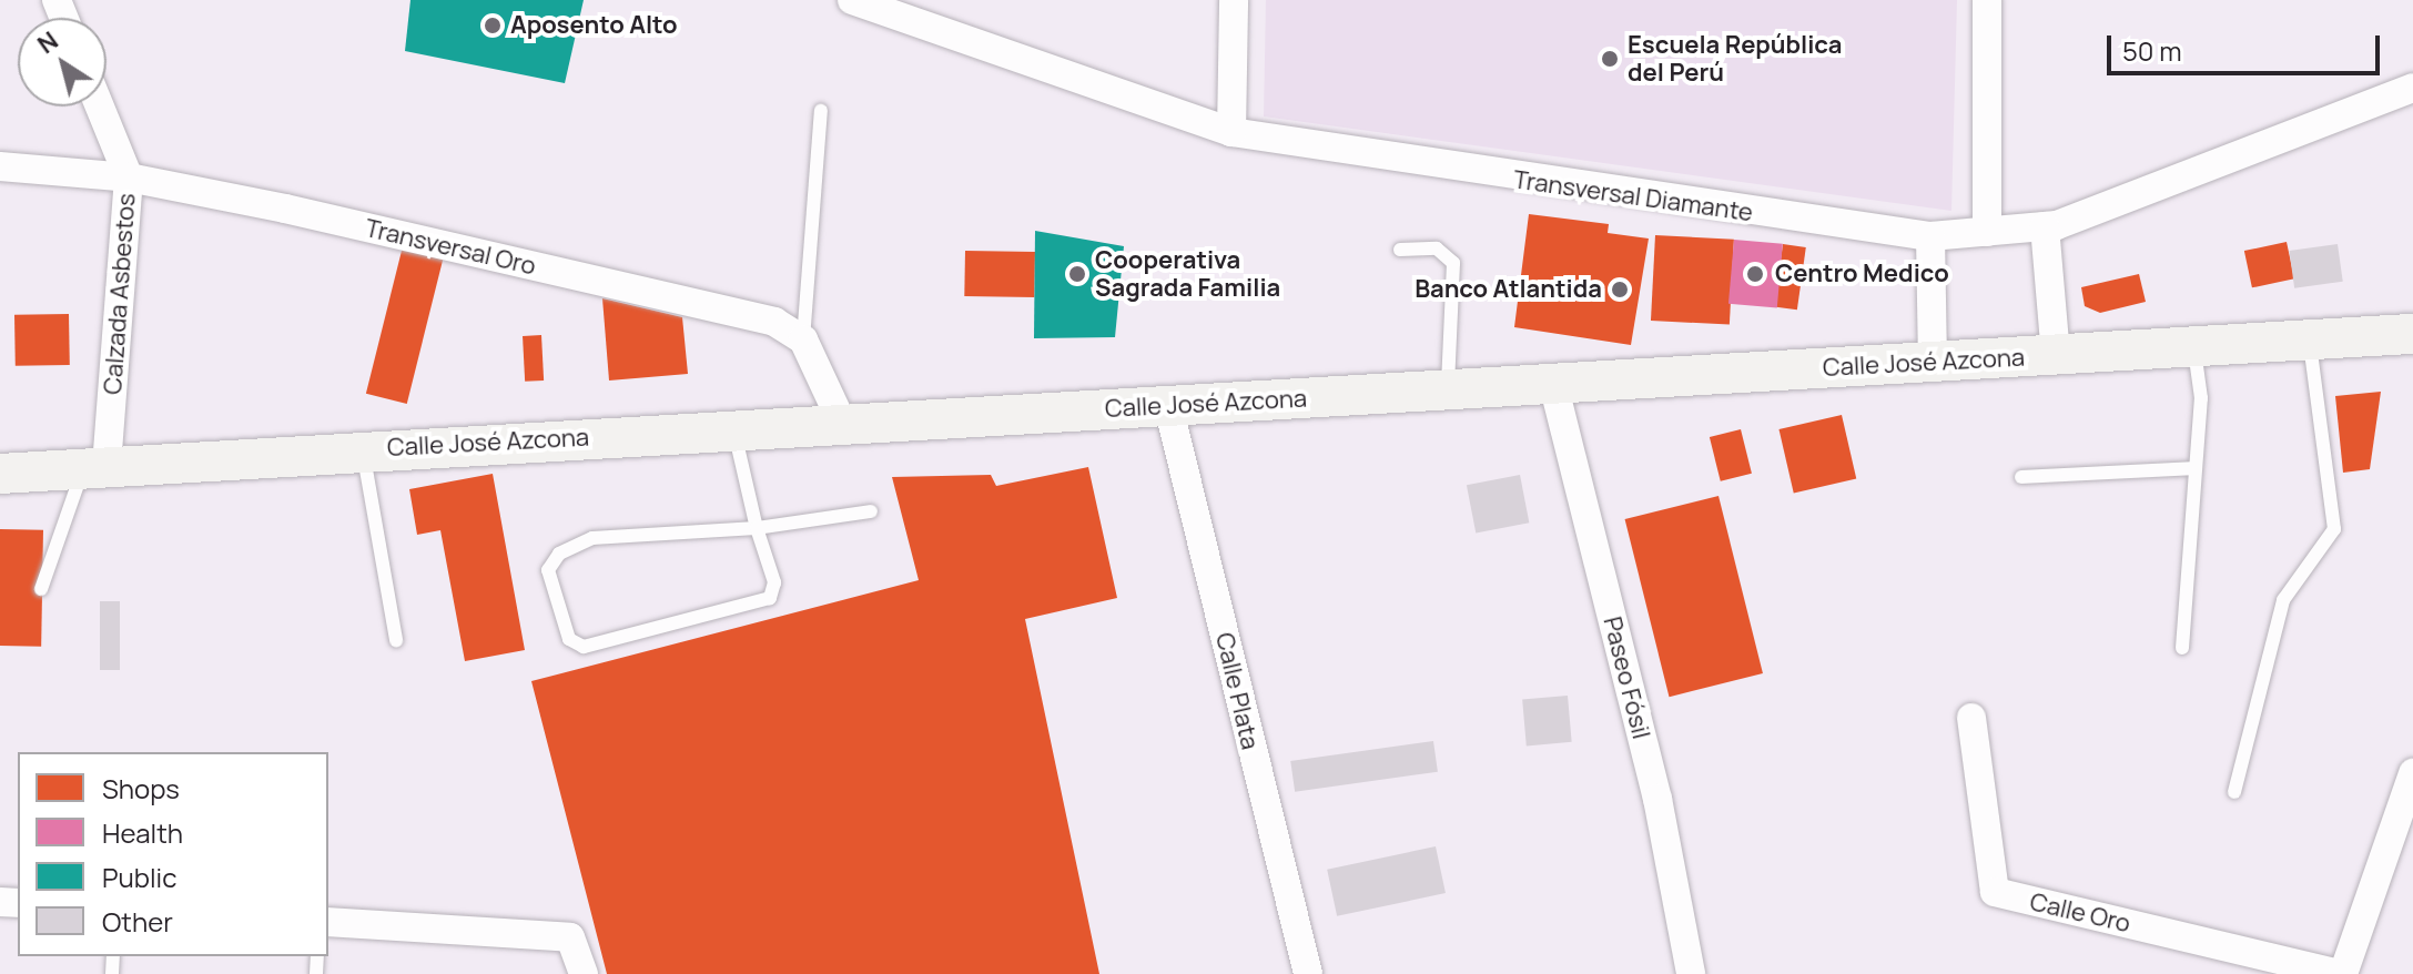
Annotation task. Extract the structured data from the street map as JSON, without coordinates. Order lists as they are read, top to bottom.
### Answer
{
  "streets": {
    "main road": ["Calle José Azcona"],
    "street": [
      "Transversal Diamante",
      "Transversal Oro",
      "Calzada Asbestos",
      "Paseo Fósil",
      "Calle Plata",
      "Calle Oro"
    ]
  },
  "crossings": [
    ["Transversal Oro", "Calzada Asbestos"],
    ["Calzada Asbestos", "Calle José Azcona"],
    ["Calle José Azcona", "Paseo Fósil"],
    ["Calle José Azcona", "Calle Plata"]
  ],
  "places": [
    "Aposento Alto",
    "Escuela República del Perú",
    "Cooperativa Sagrada Familia",
    "Centro Medico",
    "Banco Atlantida"
  ],
  "legend": [
    "Shops",
    "Health",
    "Public",
    "Other"
  ],
  "scale_bar": "50 m",
  "north": "top left"
}
